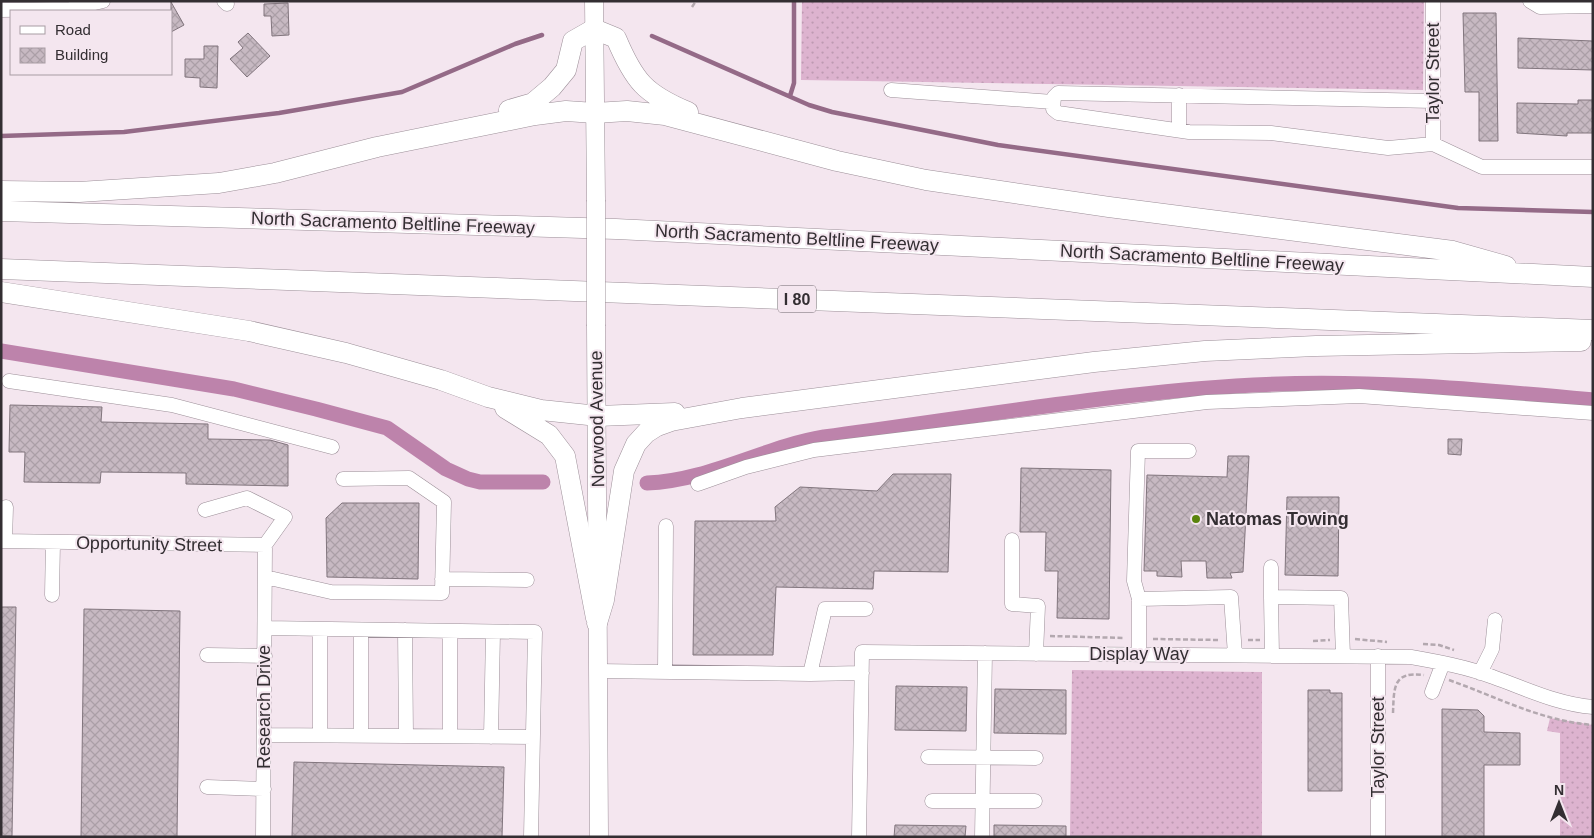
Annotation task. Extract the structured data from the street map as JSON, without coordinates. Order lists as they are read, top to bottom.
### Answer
{
  "streets": {
    "highway": ["North Sacramento Beltline Freeway", "I 80"],
    "main road": ["Norwood Avenue"],
    "street": [
      "Taylor Street",
      "Opportunity Street",
      "Display Way",
      "Research Drive"
    ]
  },
  "crossings": [
    ["Taylor Street", "Display Way"]
  ],
  "places": ["Natomas Towing"],
  "legend": ["Road", "Building"],
  "north": "top"
}
